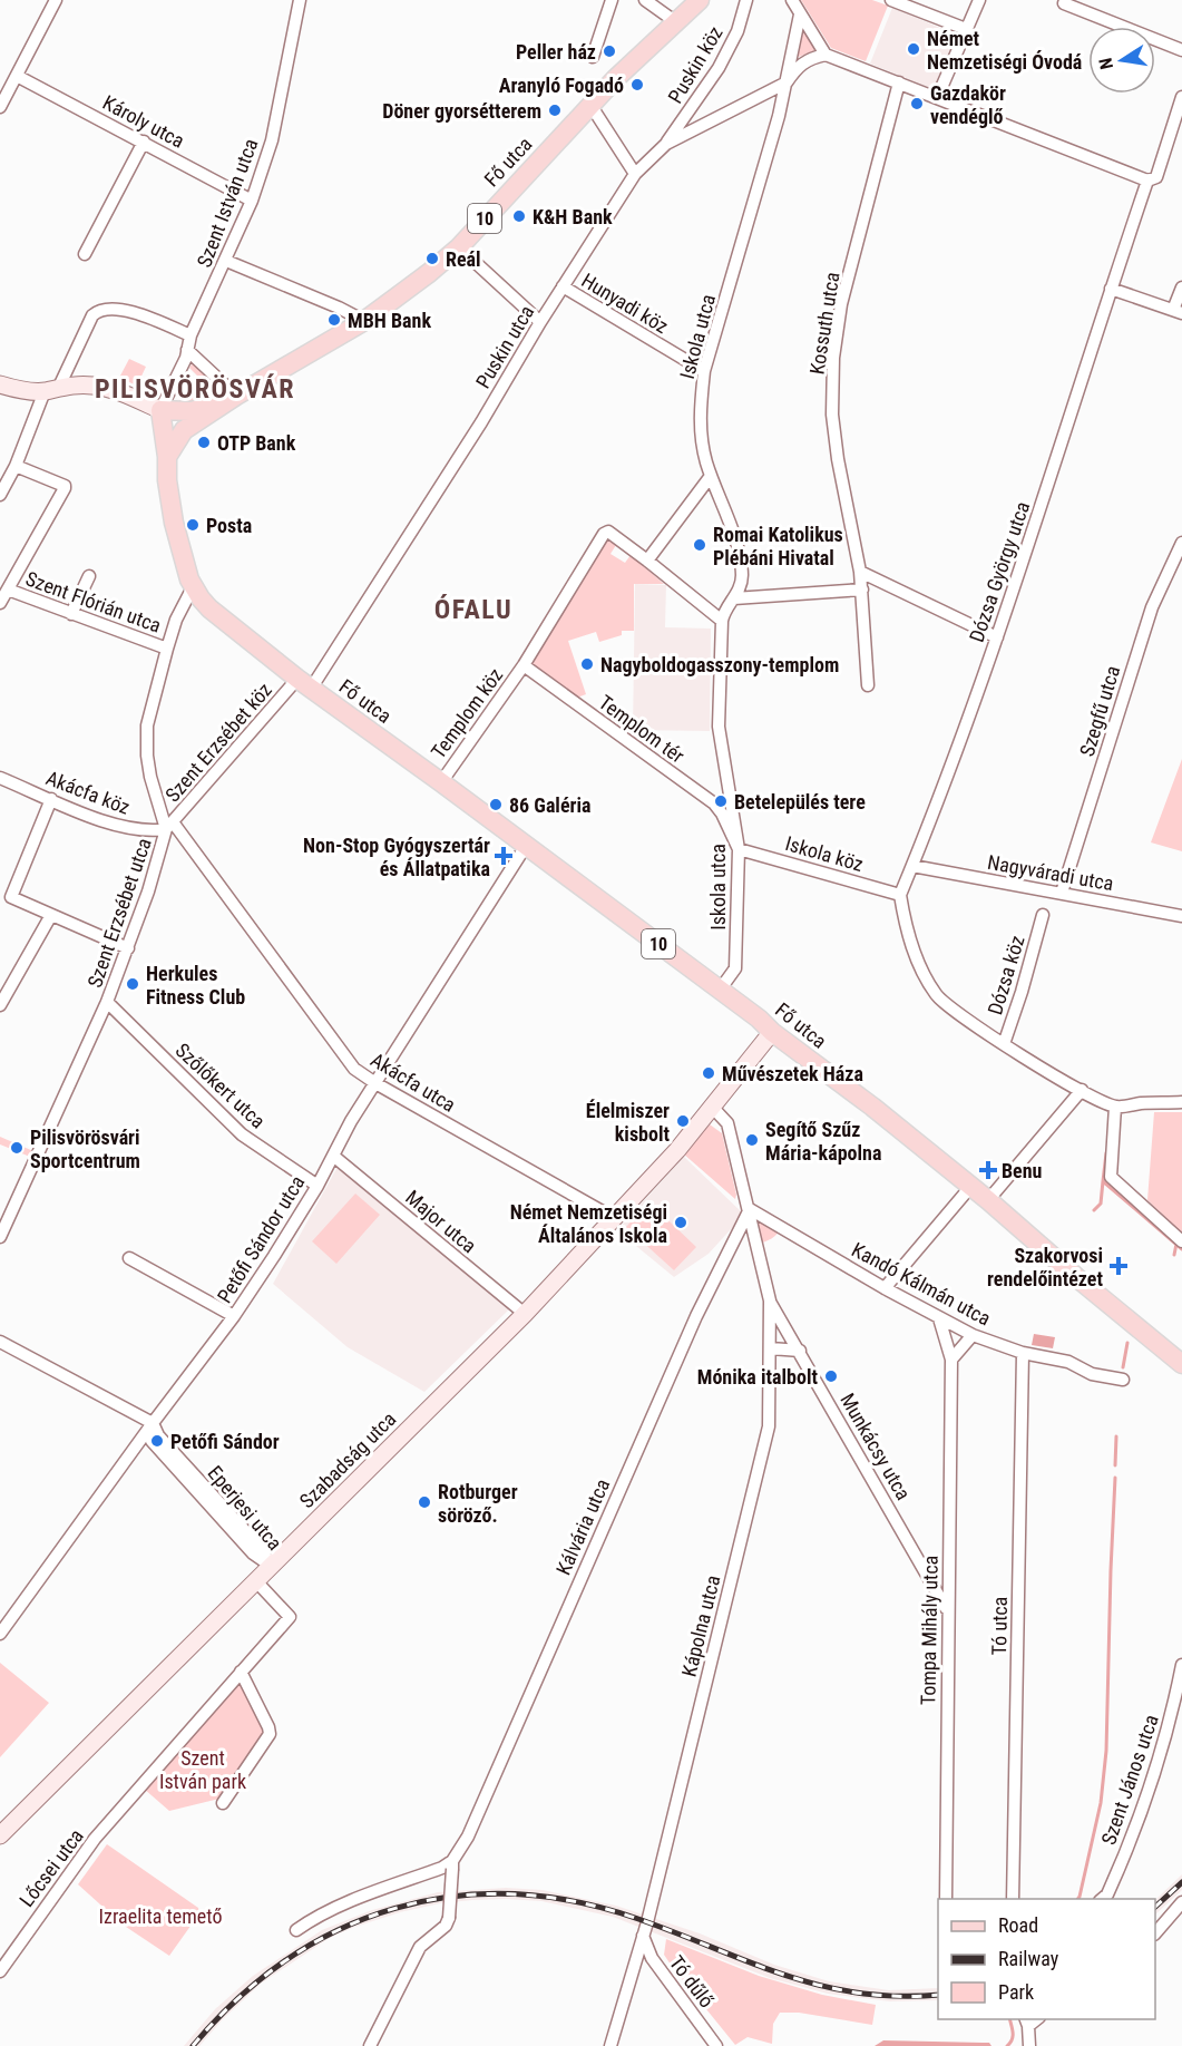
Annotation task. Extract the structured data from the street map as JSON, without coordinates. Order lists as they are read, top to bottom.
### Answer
{
  "streets": {
    "main road": ["Fő utca", "10"],
    "street": [
      "Puskin köz",
      "Károly utca",
      "Szent István utca",
      "Hunyadi köz",
      "Kossuth utca",
      "Iskola utca",
      "Puskin utca",
      "Dózsa György utca",
      "Szent Flórián utca",
      "Szegfű utca",
      "Templom köz",
      "Templom tér",
      "Szent Erzsébet köz",
      "Akácfa köz",
      "Iskola köz",
      "Nagyváradi utca",
      "Szent Erzsébet utca",
      "Dózsa köz",
      "Akácfa utca",
      "Szőlőkert utca",
      "Major utca",
      "Petőfi Sándor utca",
      "Kandó Kálmán utca",
      "Munkácsy utca",
      "Szabadság utca",
      "Eperjesi utca",
      "Kálvária utca",
      "Kápolna utca",
      "Tó utca",
      "Tompa Mihály utca",
      "Szent János utca",
      "Lőcsei utca",
      "Tó dűlő"
    ]
  },
  "crossings": [
    ["Puskin köz", "Puskin utca"],
    ["Károly utca", "Szent István utca"],
    ["Fő utca", "Iskola utca"],
    ["Fő utca", "Puskin utca"],
    ["Fő utca", "Templom köz"],
    ["Fő utca", "Szent Erzsébet köz"],
    ["Fő utca", "Szent Erzsébet utca"],
    ["Fő utca", "Petőfi Sándor utca"],
    ["Fő utca", "Szabadság utca"],
    ["Hunyadi köz", "Iskola utca"],
    ["Hunyadi köz", "Puskin utca"],
    ["Iskola utca", "Puskin utca"],
    ["Iskola utca", "Templom tér"],
    ["Iskola utca", "Iskola köz"],
    ["Puskin utca", "Szent Erzsébet köz"],
    ["Dózsa György utca", "Iskola köz"],
    ["Dózsa György utca", "Nagyváradi utca"],
    ["Szent Flórián utca", "Szent Erzsébet utca"],
    ["Szegfű utca", "Nagyváradi utca"],
    ["Templom köz", "Templom tér"],
    ["Templom tér", "Iskola köz"],
    ["Szent Erzsébet köz", "Akácfa köz"],
    ["Szent Erzsébet köz", "Szent Erzsébet utca"],
    ["Szent Erzsébet köz", "Akácfa utca"],
    ["Akácfa köz", "Szent Erzsébet utca"],
    ["Akácfa köz", "Akácfa utca"],
    ["Szent Erzsébet utca", "Akácfa utca"],
    ["Szent Erzsébet utca", "Szőlőkert utca"],
    ["Akácfa utca", "Petőfi Sándor utca"],
    ["Akácfa utca", "Szabadság utca"],
    ["Szőlőkert utca", "Petőfi Sándor utca"],
    ["Major utca", "Petőfi Sándor utca"],
    ["Major utca", "Szabadság utca"],
    ["Petőfi Sándor utca", "Eperjesi utca"],
    ["Kandó Kálmán utca", "Kálvária utca"],
    ["Kandó Kálmán utca", "Kápolna utca"],
    ["Kandó Kálmán utca", "Tó utca"],
    ["Kandó Kálmán utca", "Tompa Mihály utca"],
    ["Munkácsy utca", "Kápolna utca"],
    ["Munkácsy utca", "Tompa Mihály utca"],
    ["Szabadság utca", "Eperjesi utca"],
    ["Szabadság utca", "Kápolna utca"],
    ["Kálvária utca", "Kápolna utca"],
    ["Kápolna utca", "Tó dűlő"]
  ],
  "districts": ["PILISVÖRÖSVÁR", "ÓFALU"],
  "parks": ["Szent István park", "Izraelita temető"],
  "places": {
    "other": [
      "Német Nemzetiségi Óvodá",
      "Peller ház",
      "Aranyló Fogadó",
      "Gazdakör vendéglő",
      "Döner gyorsétterem",
      "K&H Bank",
      "Reál",
      "MBH Bank",
      "OTP Bank",
      "Posta",
      "Romai Katolikus Plébáni Hivatal",
      "Nagyboldogasszony-templom",
      "Betelepülés tere",
      "86 Galéria",
      "Herkules Fitness Club",
      "Művészetek Háza",
      "Élelmiszer kisbolt",
      "Segítő Szűz Mária-kápolna",
      "Pilisvörösvári Sportcentrum",
      "Német Nemzetiségi Általános Iskola",
      "Mónika italbolt",
      "Petőfi Sándor",
      "Rotburger söröző."
    ],
    "health": ["Non-Stop Gyógyszertár és Állatpatika", "Benu", "Szakorvosi rendelőintézet"]
  },
  "legend": ["Road", "Railway", "Park"],
  "north": "left"
}
